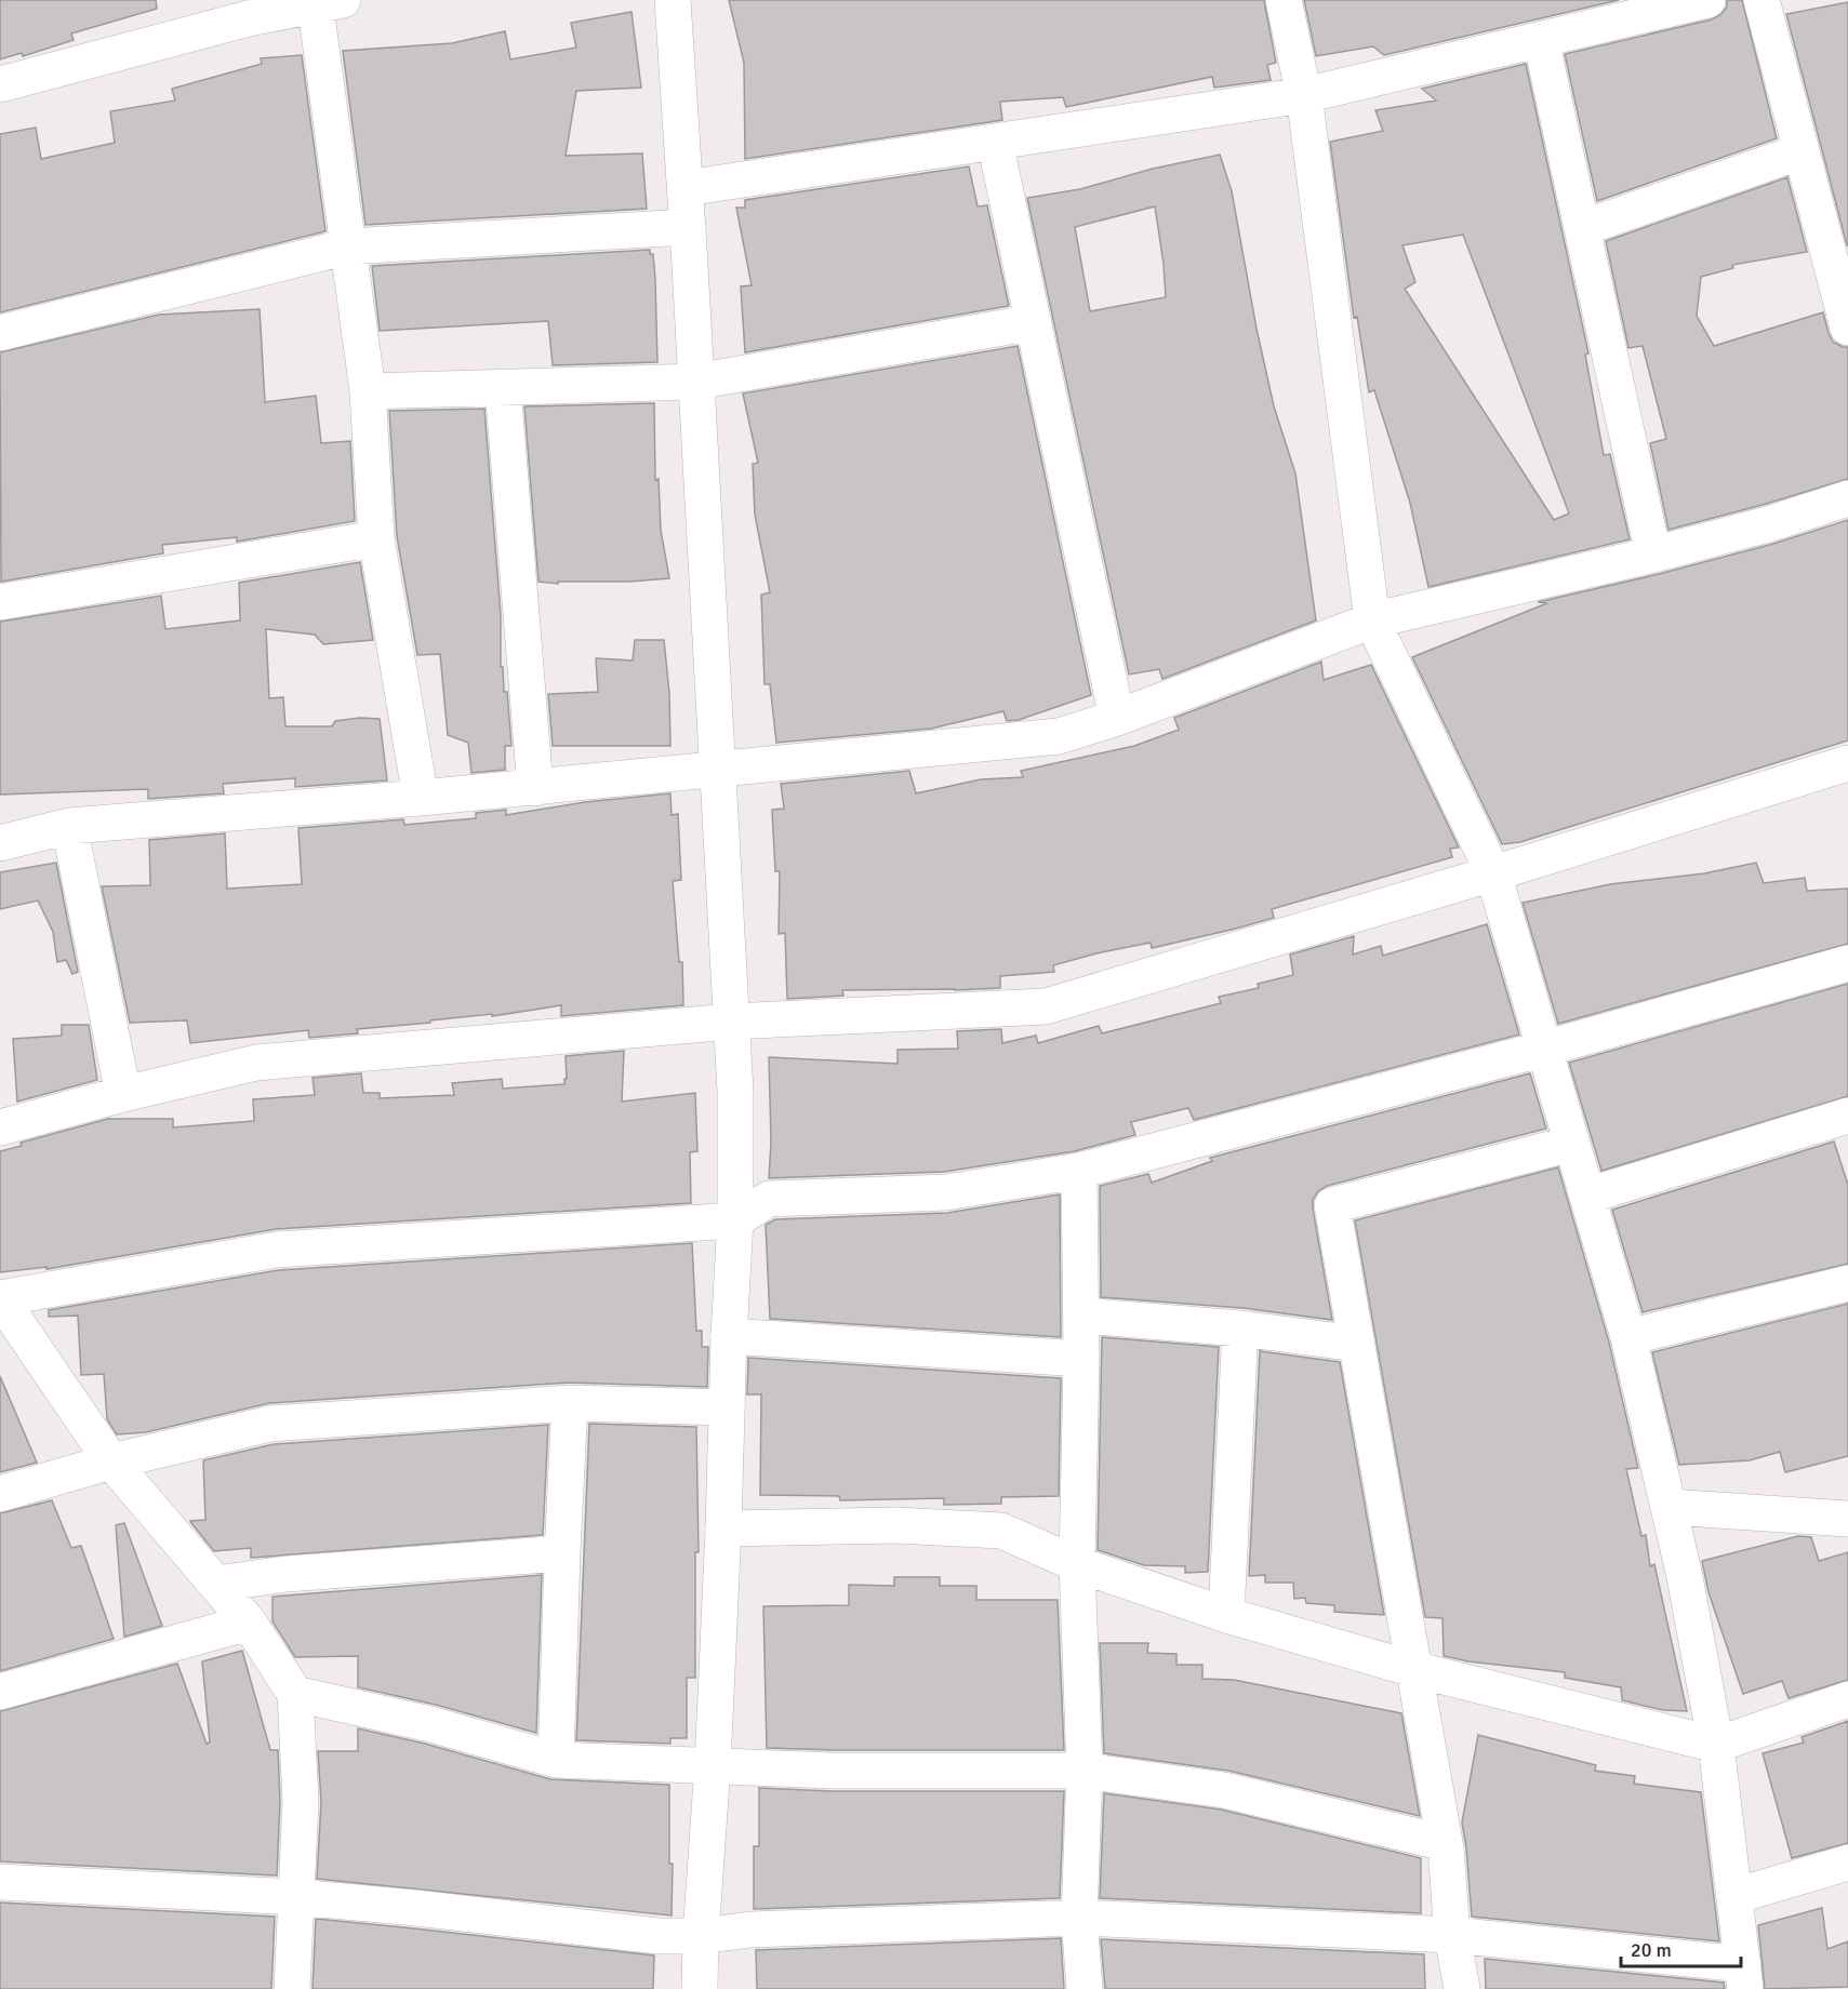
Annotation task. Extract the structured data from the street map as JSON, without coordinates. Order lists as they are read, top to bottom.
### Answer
{
  "scale_bar": "20 m"
}
